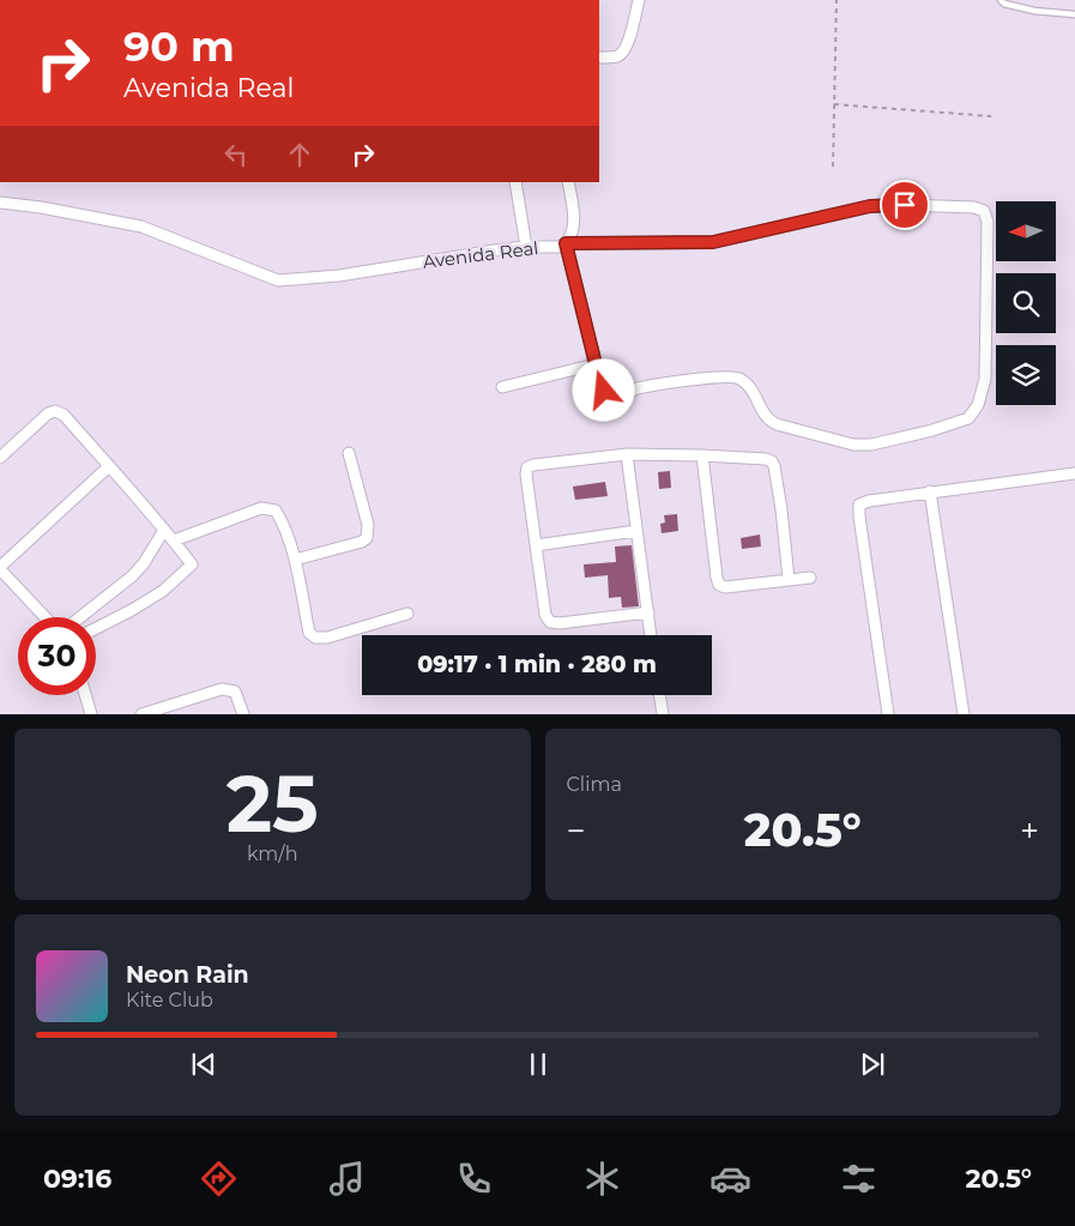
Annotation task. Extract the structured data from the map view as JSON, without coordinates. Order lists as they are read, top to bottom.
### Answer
{
  "streets": {
    "street": ["Avenida Real"]
  },
  "north": "left",
  "page": {
    "turn": ["90 m", "Avenida Real"],
    "limit": "30",
    "trip": "09:17 · 1 min · 280 m",
    "tile": [
      ["25", "km/h"],
      "Clima"
    ],
    "heat": ["−", "20.5°", "+"],
    "song": ["Neon Rain", "Kite Club"],
    "tabs": ["09:16", "20.5°"]
  }
}
